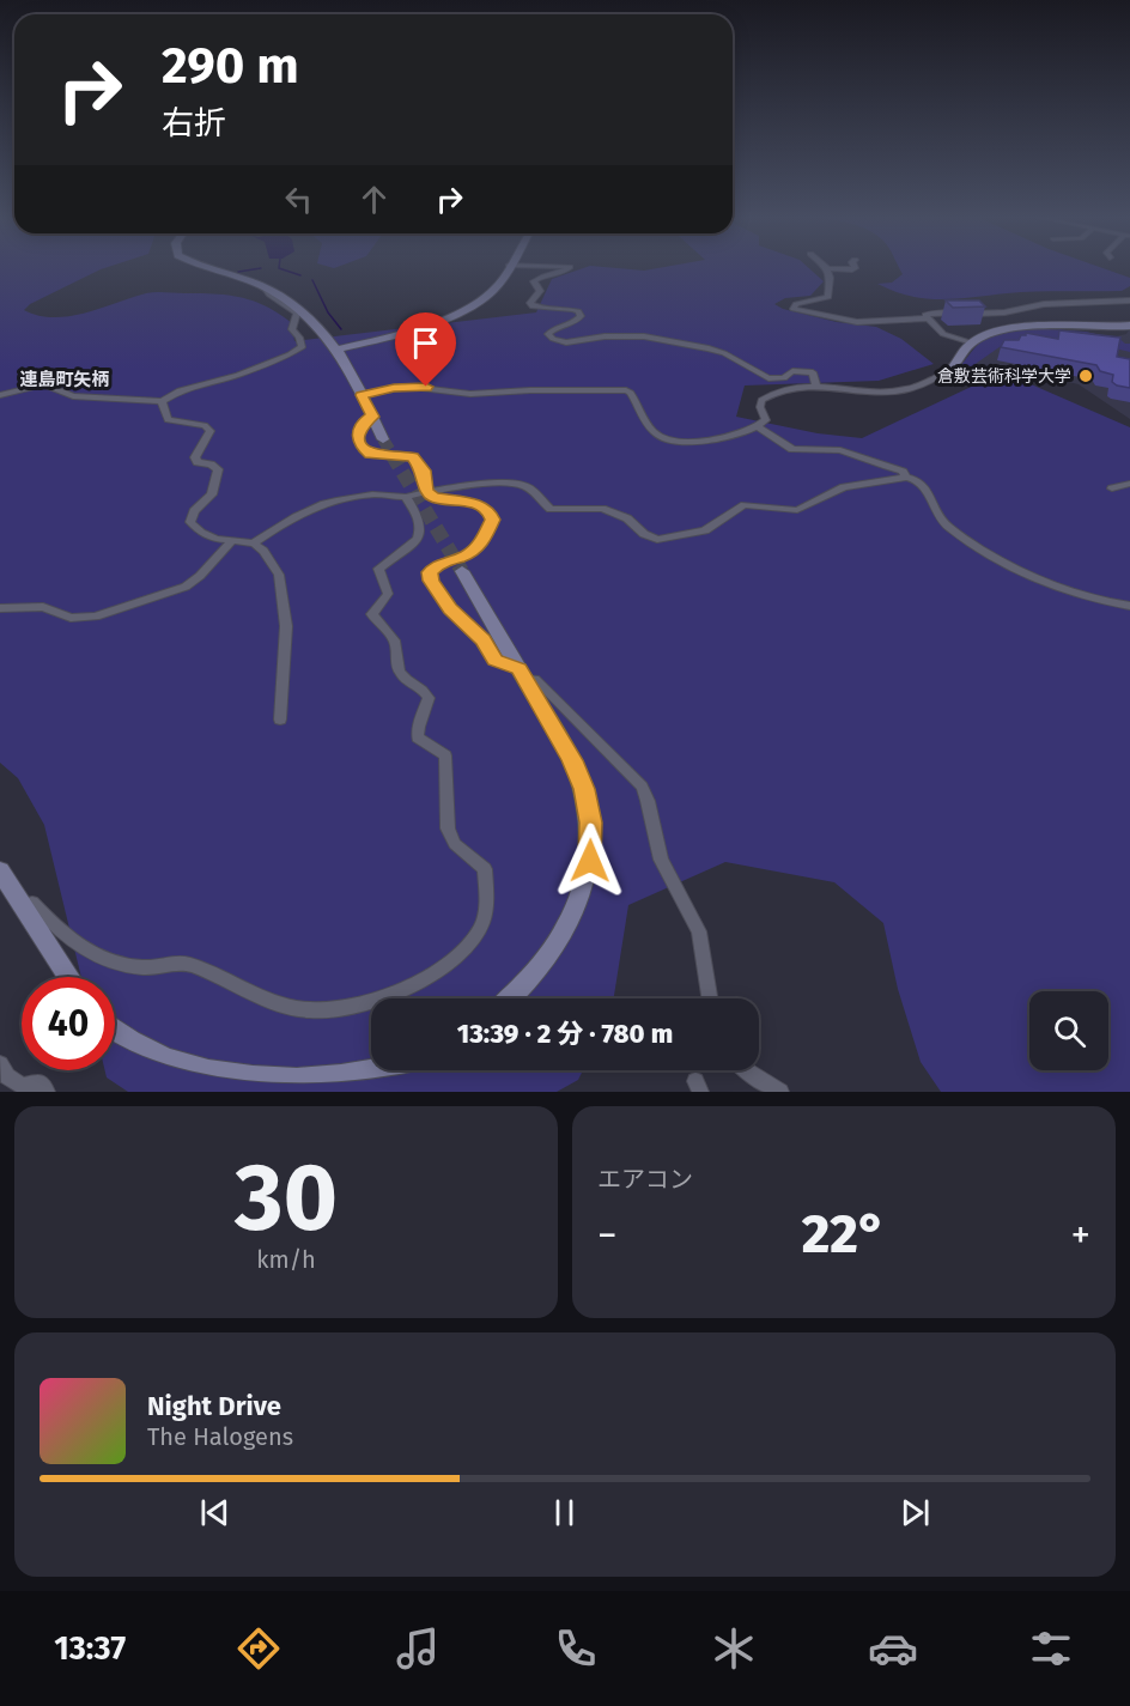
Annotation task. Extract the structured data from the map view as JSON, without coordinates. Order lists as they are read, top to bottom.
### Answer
{
  "districts": ["連島町矢柄"],
  "places": ["倉敷芸術科学大学"],
  "page": {
    "turn": ["290 m", "右折"],
    "limit": "40",
    "trip": "13:39 · 2 分 · 780 m",
    "tile": [
      ["30", "km/h"],
      "エアコン"
    ],
    "heat": ["−", "22°", "+"],
    "song": ["Night Drive", "The Halogens"],
    "tabs": "13:37"
  }
}
